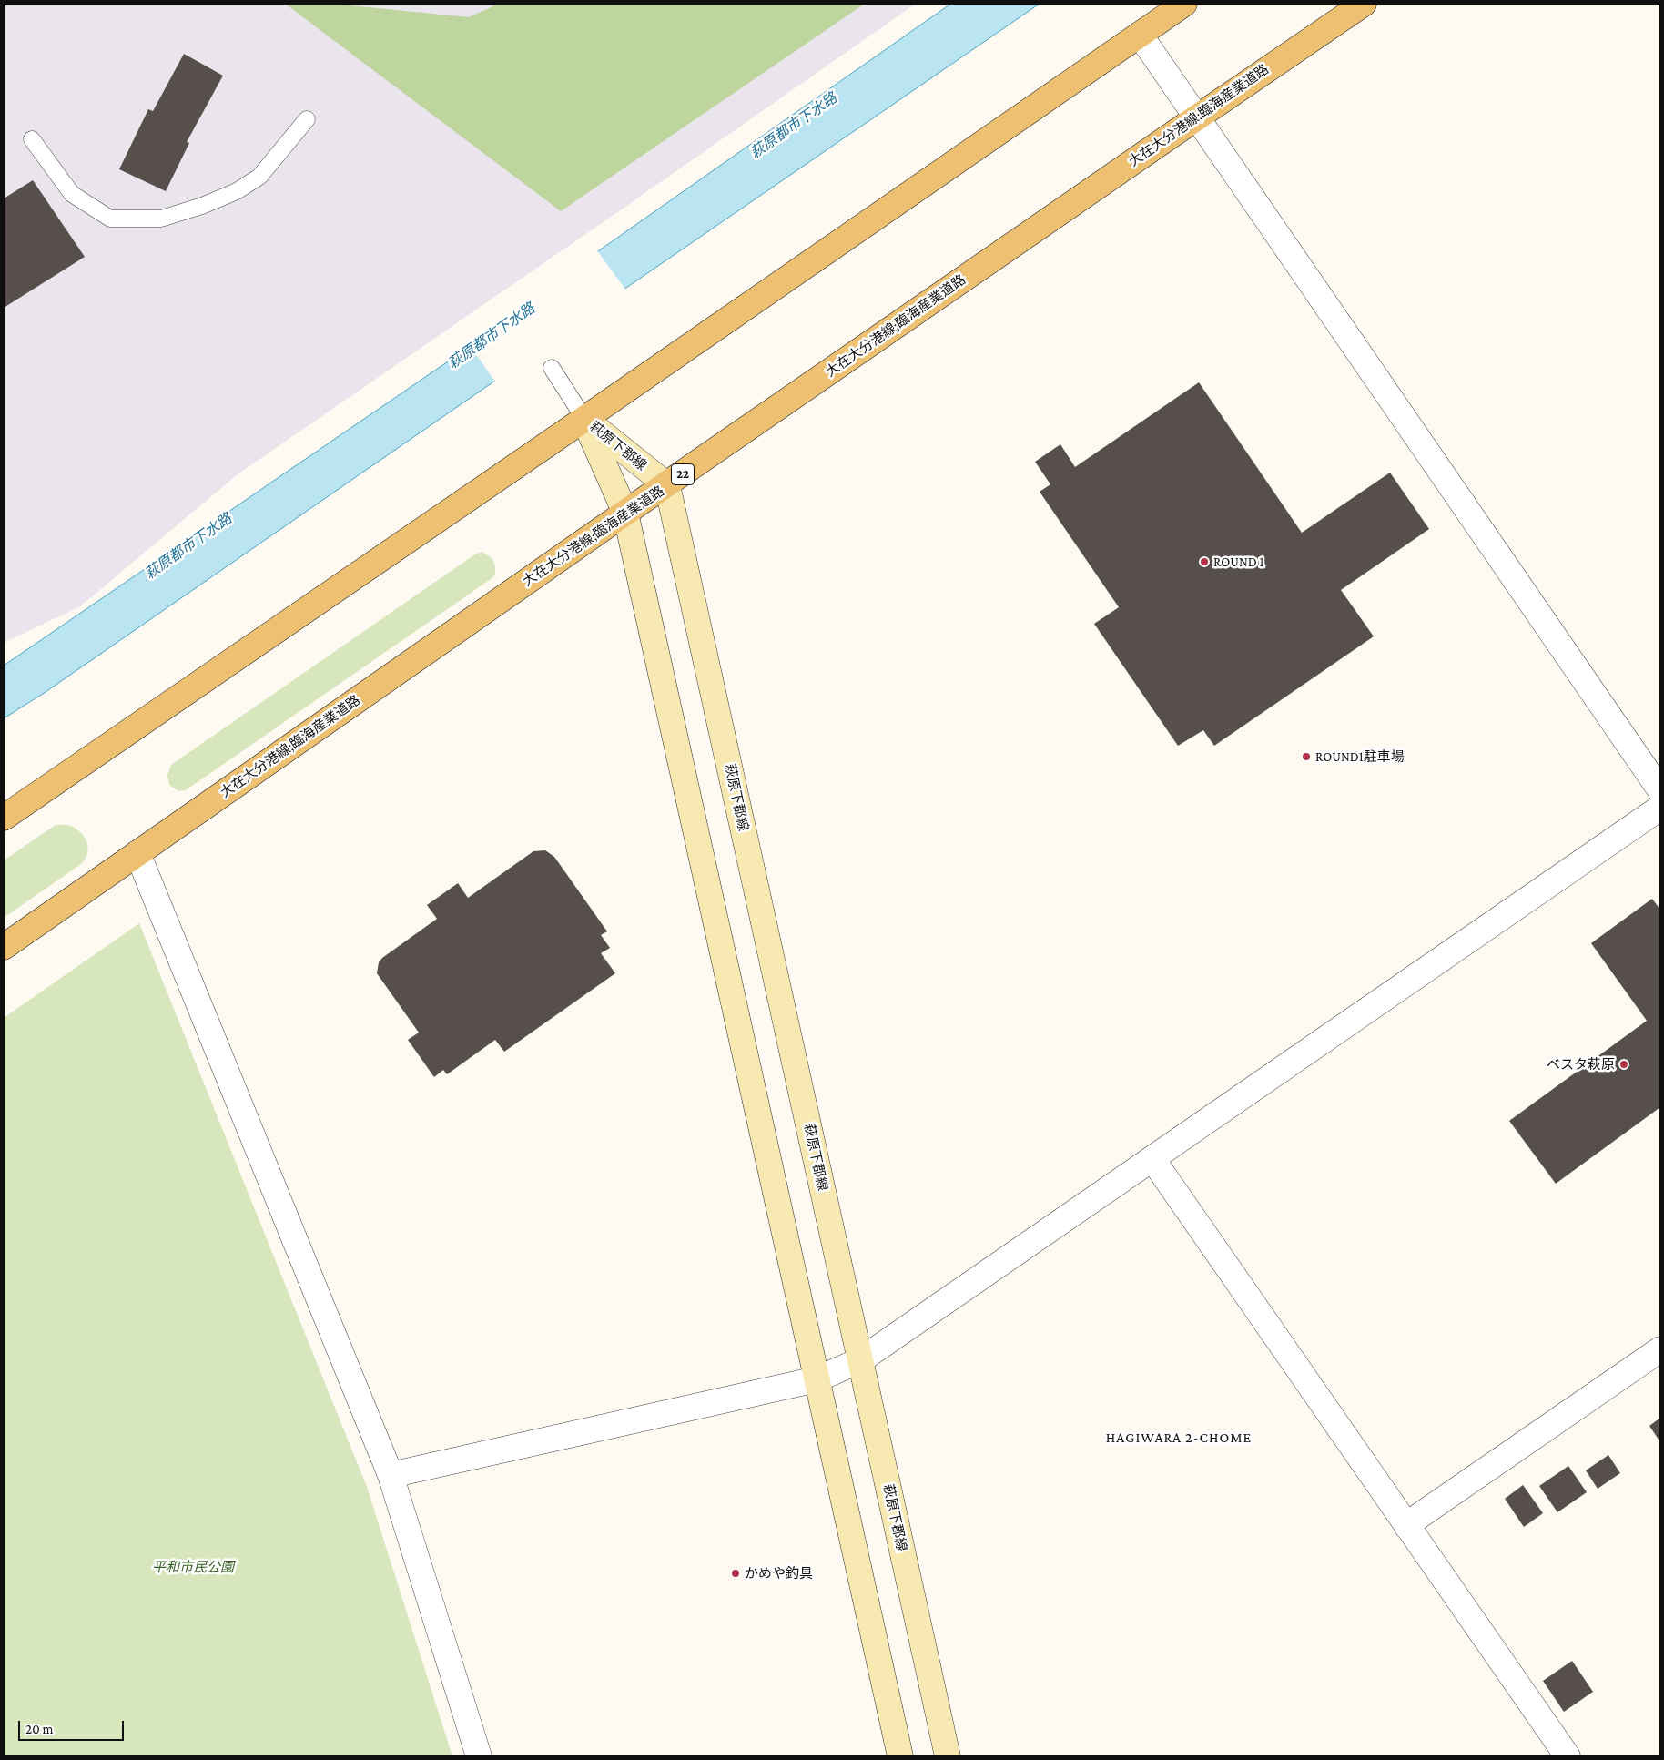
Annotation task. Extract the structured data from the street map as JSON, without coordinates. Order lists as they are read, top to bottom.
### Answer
{
  "streets": {
    "main road": ["大在大分港線;臨海産業道路", "萩原下郡線", "22"]
  },
  "crossings": [
    ["大在大分港線;臨海産業道路", "萩原下郡線"]
  ],
  "districts": ["HAGIWARA 2-CHOME"],
  "water": ["萩原都市下水路"],
  "parks": ["平和市民公園"],
  "places": [
    "ROUND 1",
    "ROUND1駐車場",
    "ベスタ萩原",
    "かめや釣具"
  ],
  "scale_bar": "20 m"
}
